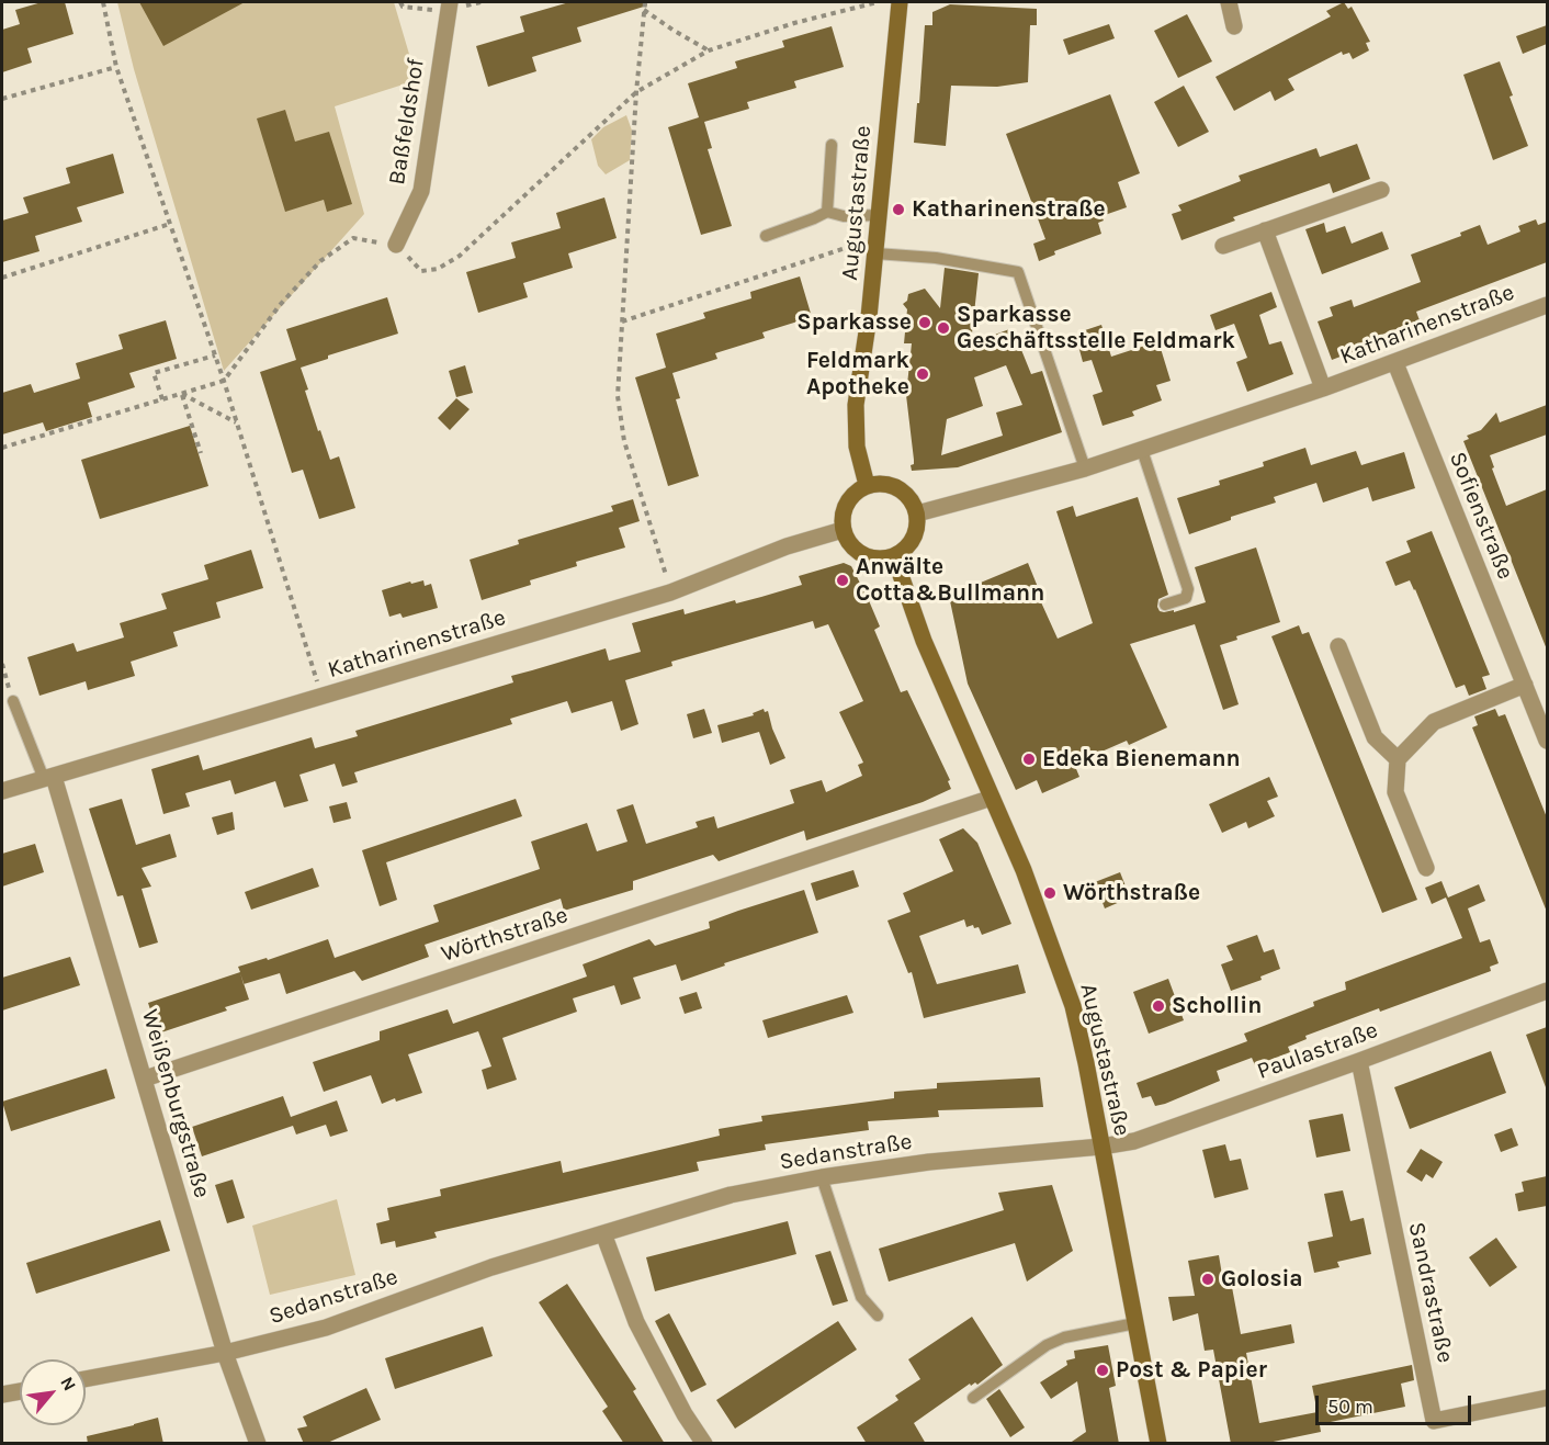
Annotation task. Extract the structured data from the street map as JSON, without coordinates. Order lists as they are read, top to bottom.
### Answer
{
  "streets": {
    "main road": ["Augustastraße"],
    "street": [
      "Baßfeldshof",
      "Katharinenstraße",
      "Sofienstraße",
      "Wörthstraße",
      "Paulastraße",
      "Weißenburgstraße",
      "Sedanstraße",
      "Sandrastraße"
    ]
  },
  "crossings": [
    ["Augustastraße", "Katharinenstraße"],
    ["Augustastraße", "Wörthstraße"],
    ["Augustastraße", "Paulastraße"],
    ["Augustastraße", "Sedanstraße"],
    ["Katharinenstraße", "Sofienstraße"],
    ["Katharinenstraße", "Weißenburgstraße"],
    ["Wörthstraße", "Weißenburgstraße"],
    ["Paulastraße", "Sedanstraße"],
    ["Paulastraße", "Sandrastraße"],
    ["Weißenburgstraße", "Sedanstraße"]
  ],
  "places": [
    "Katharinenstraße",
    "Sparkasse",
    "Sparkasse Geschäftsstelle Feldmark",
    "Feldmark Apotheke",
    "Anwälte Cotta&Bullmann",
    "Edeka Bienemann",
    "Wörthstraße",
    "Schollin",
    "Golosia",
    "Post & Papier"
  ],
  "scale_bar": "50 m",
  "north": "top right"
}
